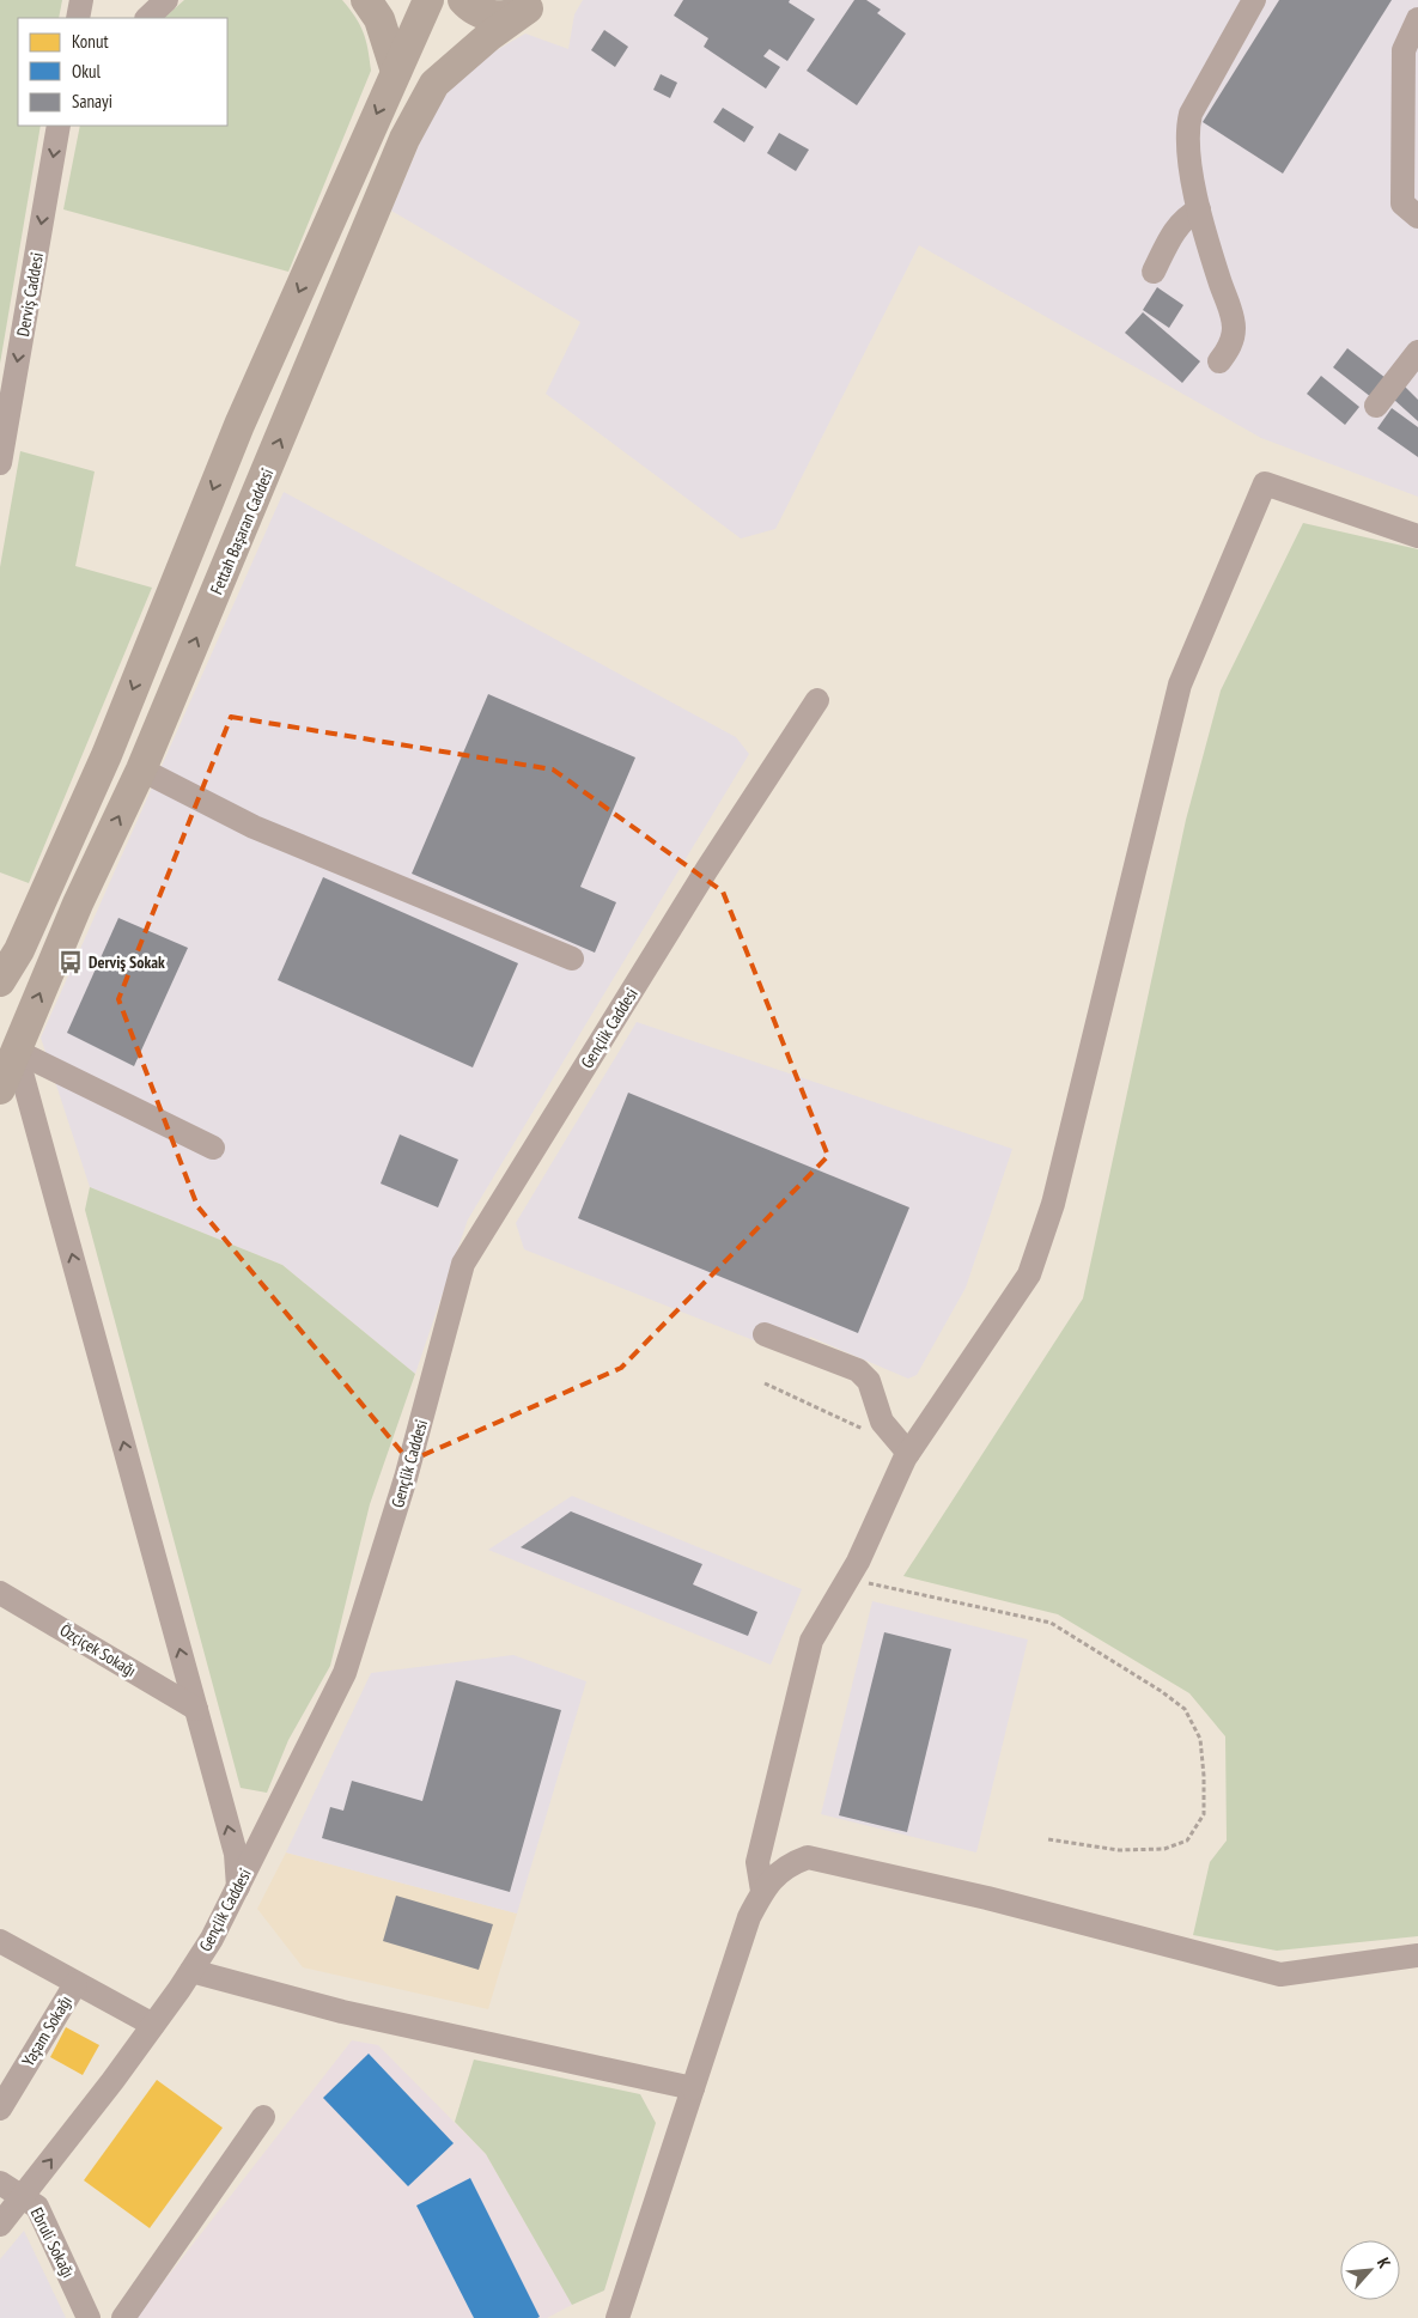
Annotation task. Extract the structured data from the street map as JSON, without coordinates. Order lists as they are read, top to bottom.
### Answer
{
  "streets": {
    "main road": ["Fettah Başaran Caddesi"],
    "street": [
      "Derviş Caddesi",
      "Gençlik Caddesi",
      "Özçiçek Sokağı",
      "Yaşam Sokağı",
      "Ebruli Sokağı"
    ]
  },
  "crossings": [
    ["Gençlik Caddesi", "Ebruli Sokağı"]
  ],
  "one_way": ["Derviş Caddesi"],
  "places": {
    "bus stop": ["Derviş Sokak"]
  },
  "legend": ["Konut", "Okul", "Sanayi"],
  "north": "top right"
}
